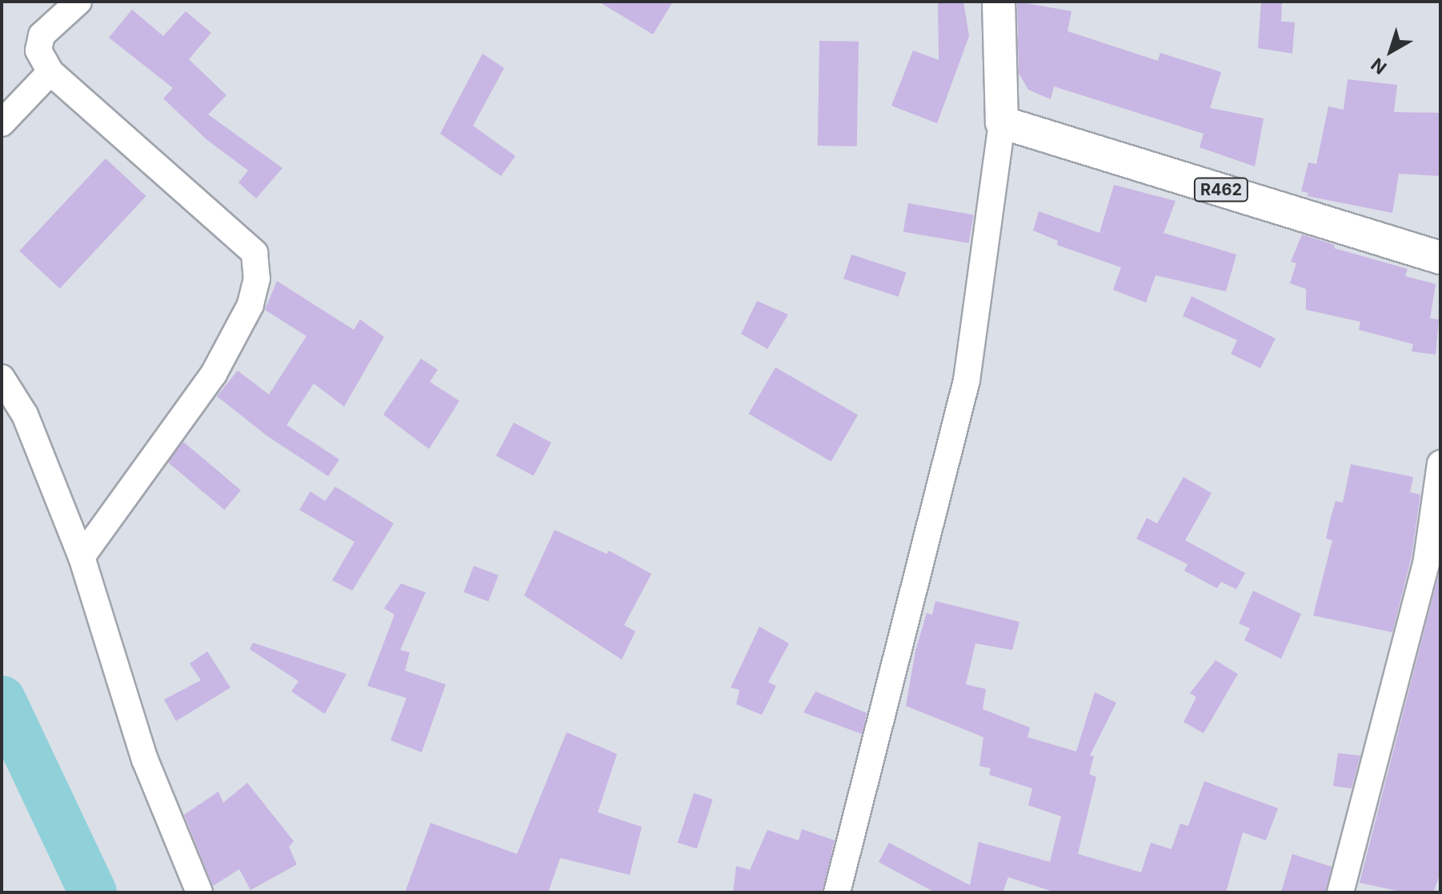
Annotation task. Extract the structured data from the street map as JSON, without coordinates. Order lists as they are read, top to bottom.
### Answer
{
  "streets": {
    "main road": ["R462"]
  },
  "north": "bottom left"
}
